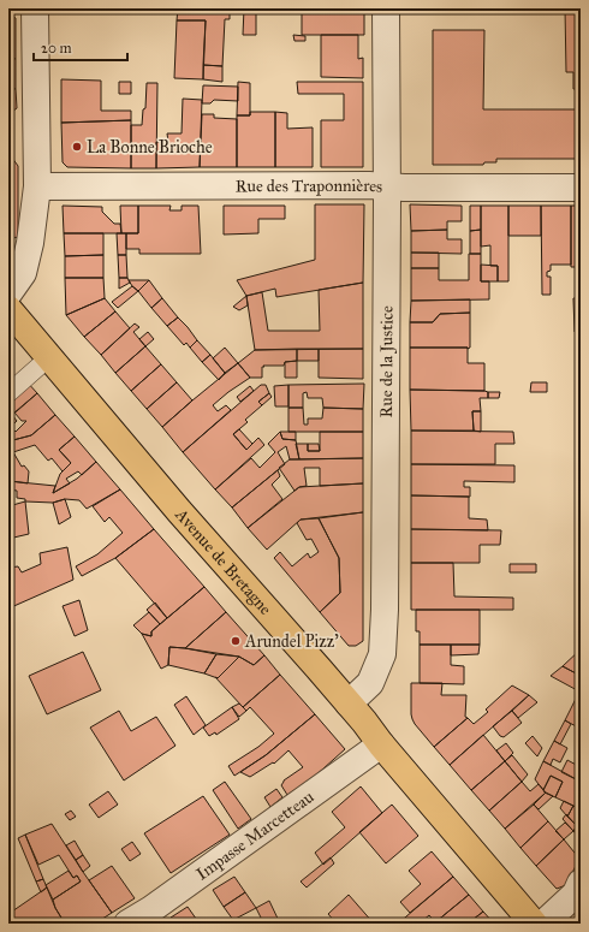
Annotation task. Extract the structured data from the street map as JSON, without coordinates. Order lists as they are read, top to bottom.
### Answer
{
  "streets": {
    "main road": ["Avenue de Bretagne"],
    "street": ["Rue des Traponnières", "Rue de la Justice", "Impasse Marcetteau"]
  },
  "crossings": [
    ["Rue des Traponnières", "Rue de la Justice"],
    ["Rue de la Justice", "Avenue de Bretagne"],
    ["Avenue de Bretagne", "Impasse Marcetteau"]
  ],
  "places": ["La Bonne Brioche", "Arundel Pizz'"],
  "scale_bar": "20 m"
}
